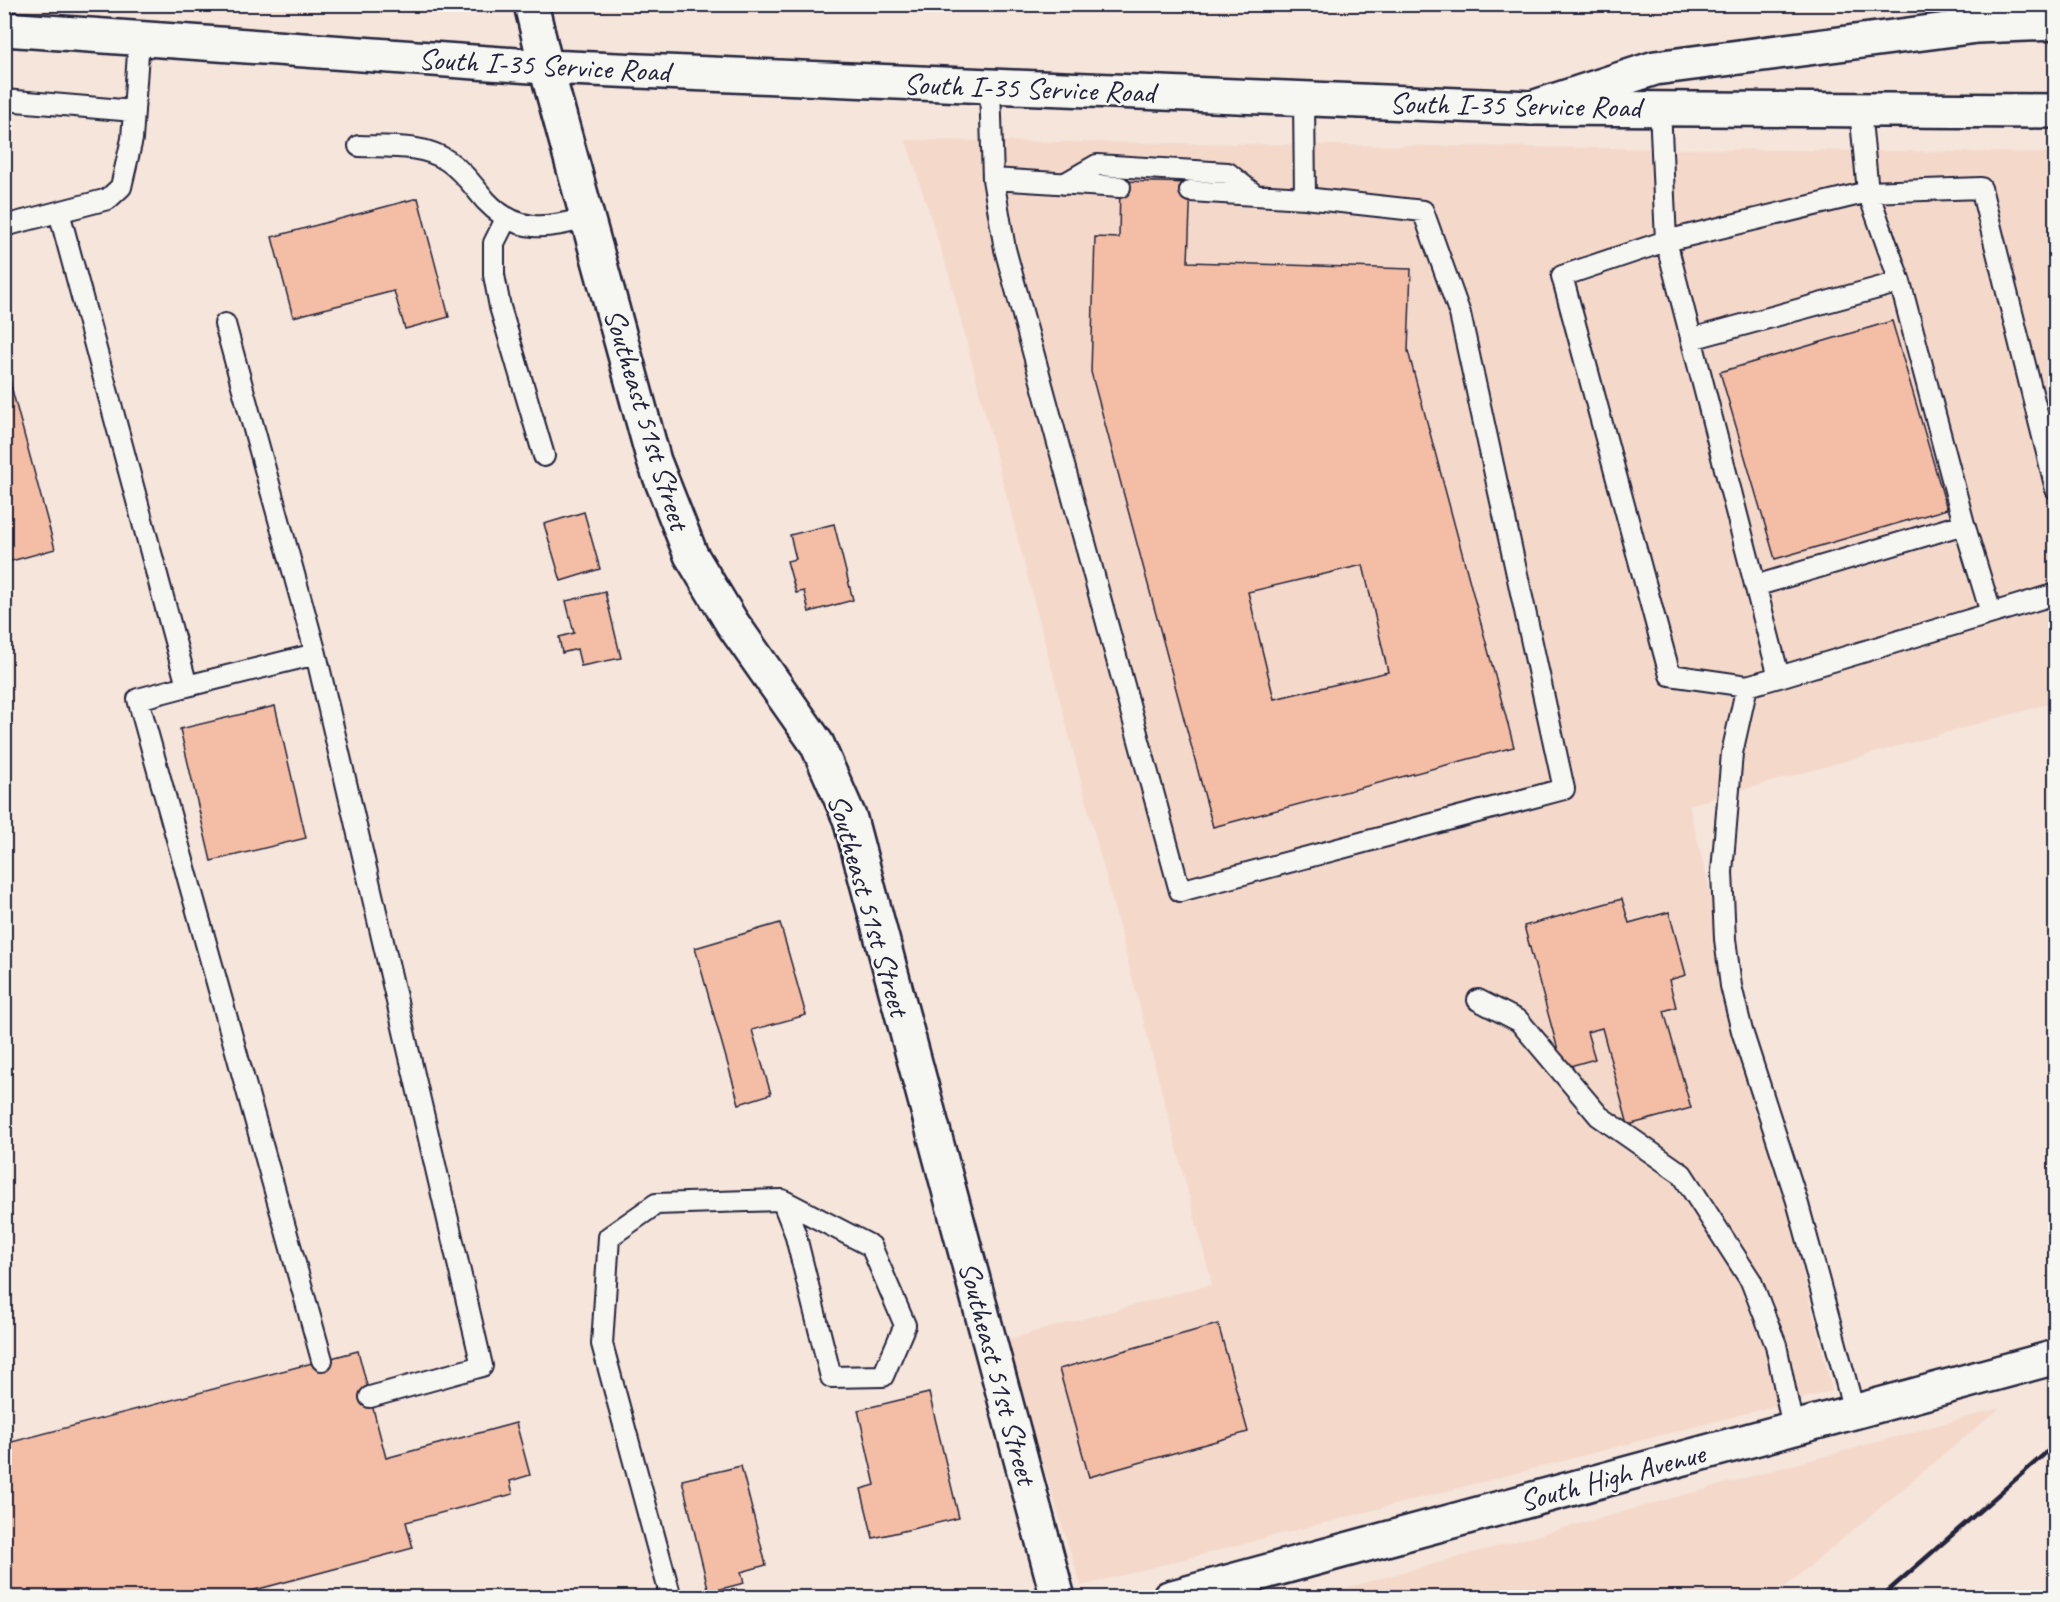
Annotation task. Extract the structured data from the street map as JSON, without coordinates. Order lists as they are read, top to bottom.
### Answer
{
  "streets": {
    "main road": ["South I-35 Service Road", "Southeast 51st Street", "South High Avenue"]
  },
  "crossings": [
    ["South I-35 Service Road", "Southeast 51st Street"]
  ]
}
